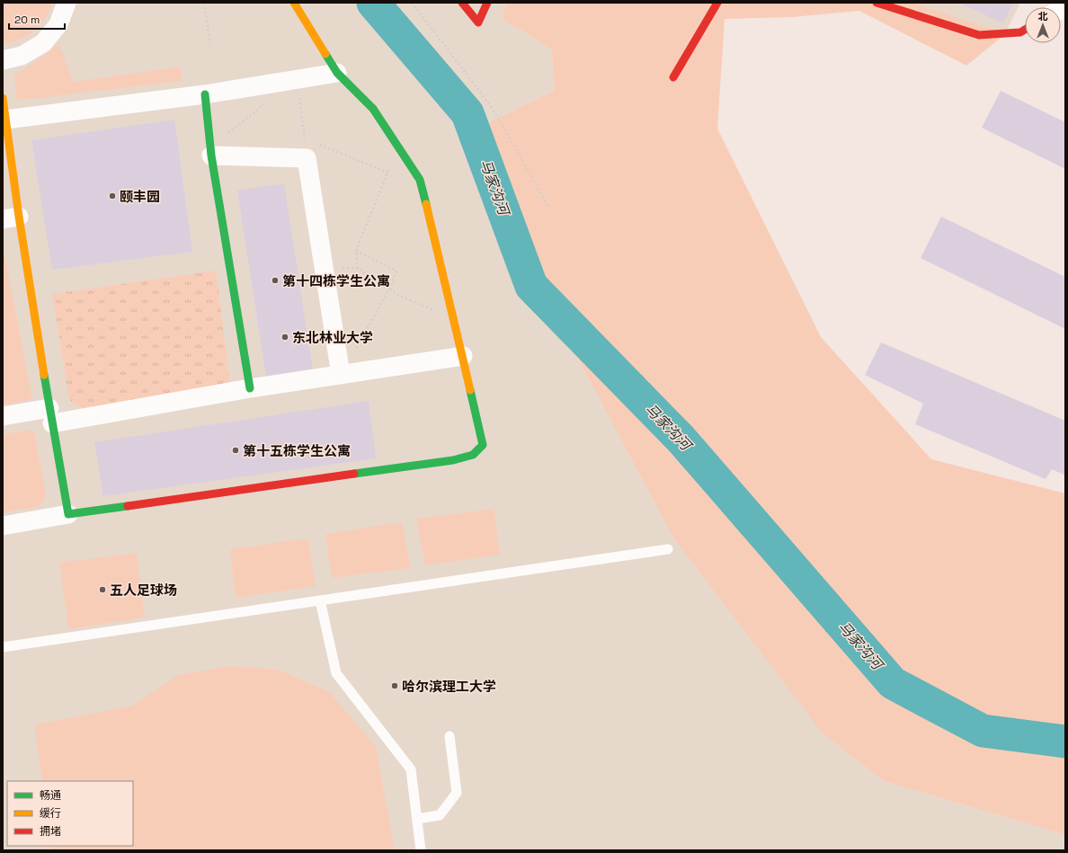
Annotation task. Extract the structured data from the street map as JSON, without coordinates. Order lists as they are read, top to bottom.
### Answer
{
  "water": ["马家沟河"],
  "places": [
    "颐丰园",
    "第十四栋学生公寓",
    "东北林业大学",
    "第十五栋学生公寓",
    "五人足球场",
    "哈尔滨理工大学"
  ],
  "legend": ["畅通", "缓行", "拥堵"],
  "scale_bar": "20 m",
  "north": "top"
}
